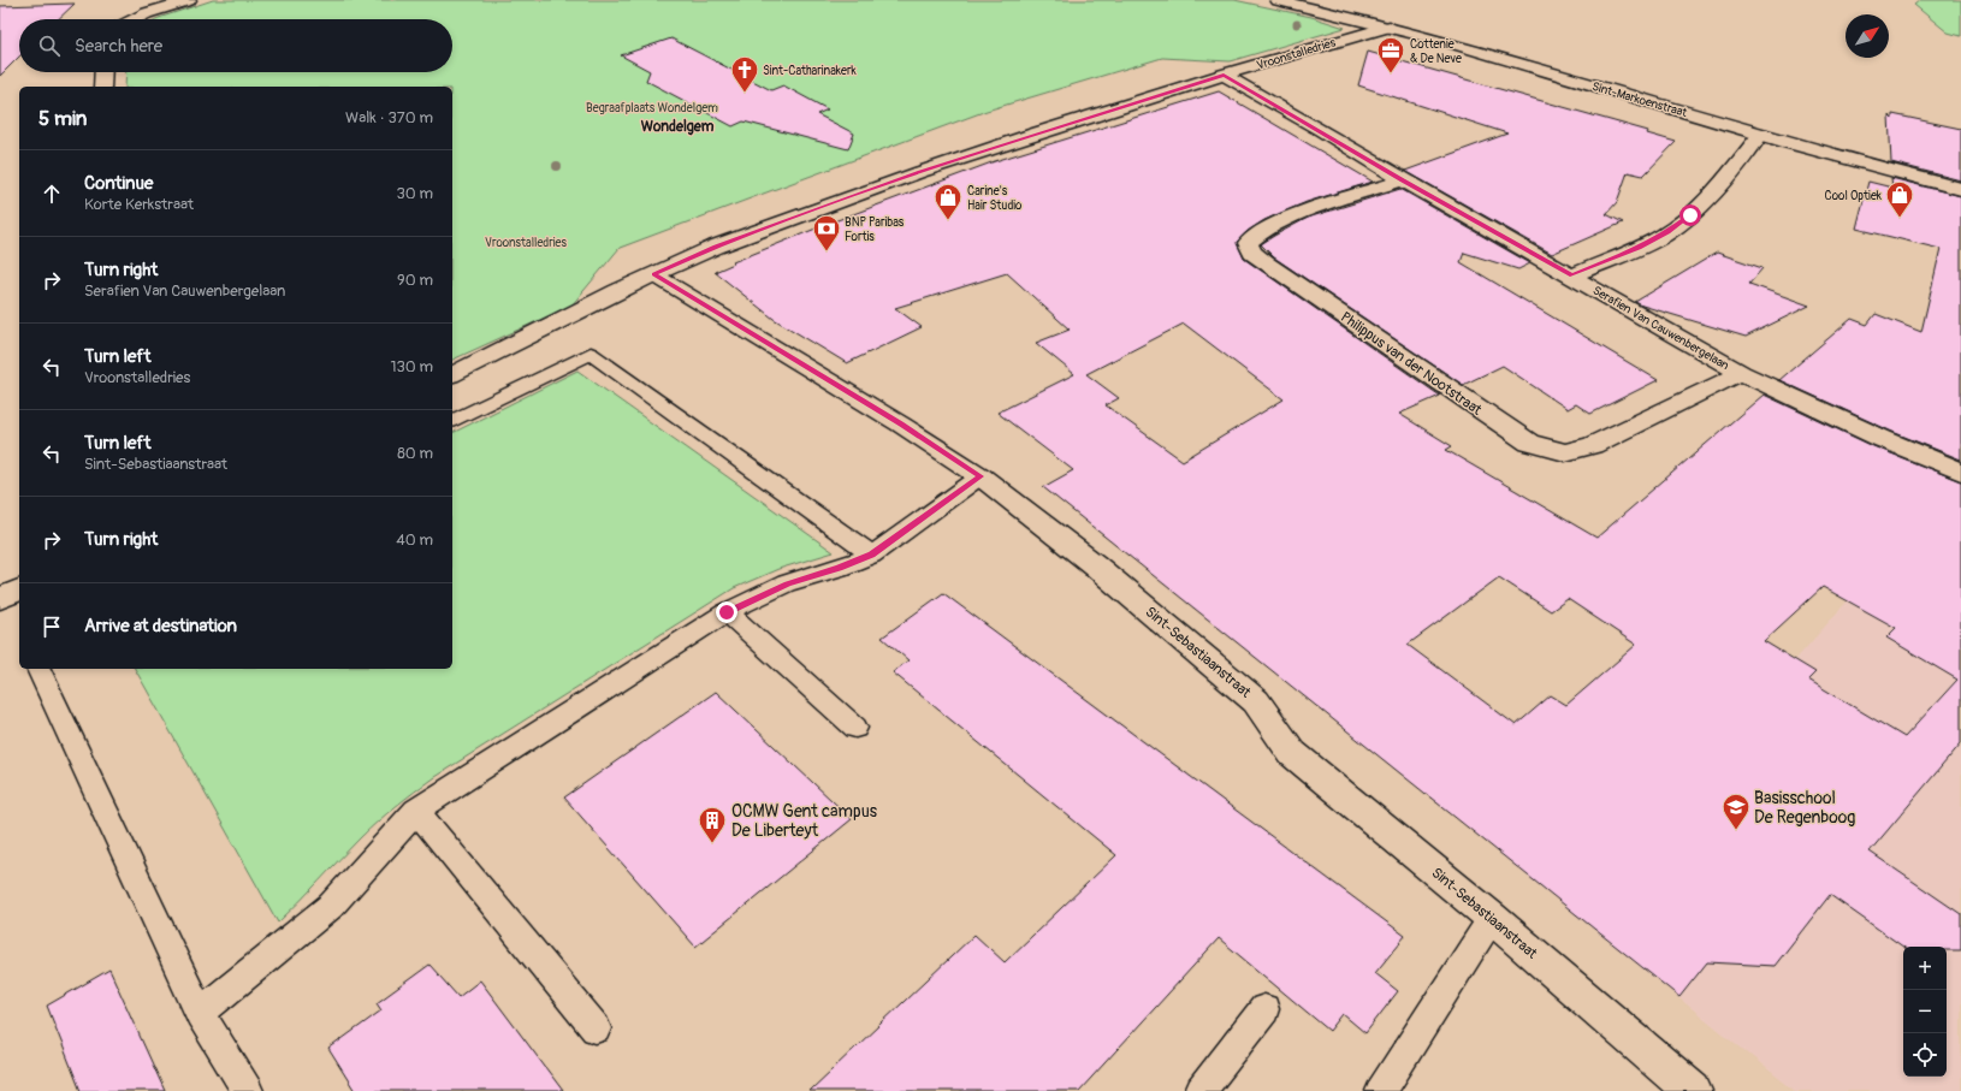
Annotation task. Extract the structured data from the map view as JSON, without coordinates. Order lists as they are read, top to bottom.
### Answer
{
  "streets": {
    "street": [
      "Vroonstalledries",
      "Sint-Markoenstraat",
      "Serafien Van Cauwenbergelaan",
      "Philippus van der Nootstraat",
      "Sint-Sebastiaanstraat"
    ]
  },
  "crossings": [
    ["Vroonstalledries", "Sint-Markoenstraat"],
    ["Vroonstalledries", "Serafien Van Cauwenbergelaan"],
    ["Vroonstalledries", "Sint-Sebastiaanstraat"],
    ["Serafien Van Cauwenbergelaan", "Philippus van der Nootstraat"]
  ],
  "districts": ["Wondelgem"],
  "parks": ["Begraafplaats Wondelgem", "Vroonstalledries"],
  "places": {
    "office": ["Cottenie & De Neve"],
    "church": ["Sint-Catharinakerk"],
    "shop": ["Cool Optiek", "Carine's Hair Studio"],
    "bank": ["BNP Paribas Fortis"],
    "school or university": ["Basisschool De Regenboog"],
    "building": ["OCMW Gent campus De Liberteyt"]
  },
  "north": "top right",
  "page": {
    "search": "Search here",
    "heading": ["5 min", "Walk · 370 m"],
    "list": [
      ["Continue", "Korte Kerkstraat", "30 m"],
      ["Turn right", "Serafien Van Cauwenbergelaan", "90 m"],
      ["Turn left", "Vroonstalledries", "130 m"],
      ["Turn left", "Sint-Sebastiaanstraat", "80 m"],
      ["Turn right", "40 m"],
      "Arrive at destination"
    ],
    "map_buttons": ["+", "−"]
  }
}
